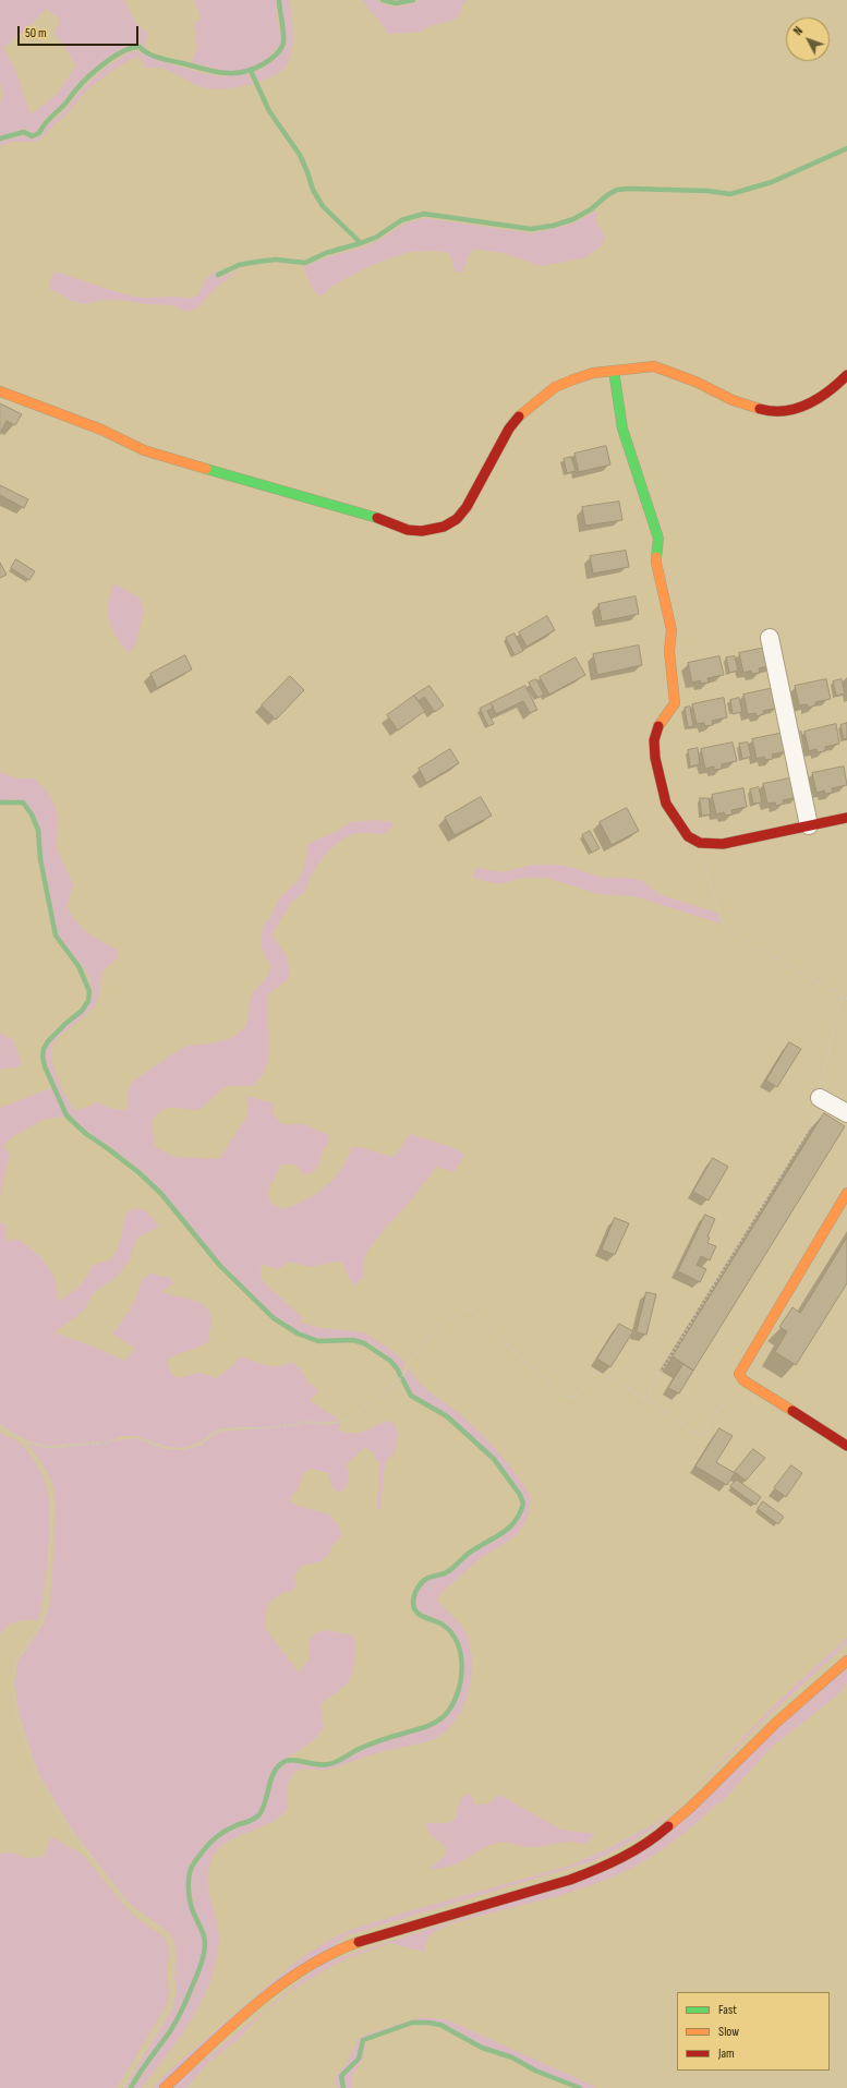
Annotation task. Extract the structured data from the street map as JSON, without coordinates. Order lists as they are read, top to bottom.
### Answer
{
  "legend": ["Fast", "Slow", "Jam"],
  "scale_bar": "50 m",
  "north": "top left"
}
